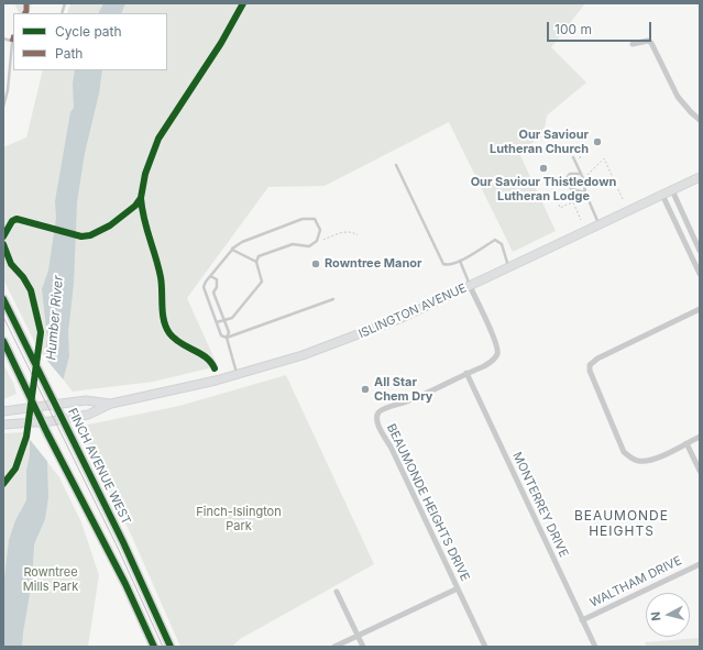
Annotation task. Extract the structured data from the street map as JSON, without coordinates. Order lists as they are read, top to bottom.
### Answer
{
  "streets": {
    "main road": ["ISLINGTON AVENUE", "FINCH AVENUE WEST"],
    "street": ["BEAUMONDE HEIGHTS DRIVE", "MONTERREY DRIVE", "WALTHAM DRIVE"]
  },
  "crossings": [
    ["ISLINGTON AVENUE", "FINCH AVENUE WEST"],
    ["ISLINGTON AVENUE", "BEAUMONDE HEIGHTS DRIVE"],
    ["BEAUMONDE HEIGHTS DRIVE", "MONTERREY DRIVE"],
    ["MONTERREY DRIVE", "WALTHAM DRIVE"]
  ],
  "districts": ["BEAUMONDE HEIGHTS"],
  "water": ["Humber River"],
  "parks": ["Finch-Islington Park", "Rowntree Mills Park"],
  "places": [
    "Our Saviour Lutheran Church",
    "Our Saviour Thistledown Lutheran Lodge",
    "Rowntree Manor",
    "All Star Chem Dry"
  ],
  "legend": ["Cycle path", "Path"],
  "scale_bar": "100 m",
  "north": "left"
}
